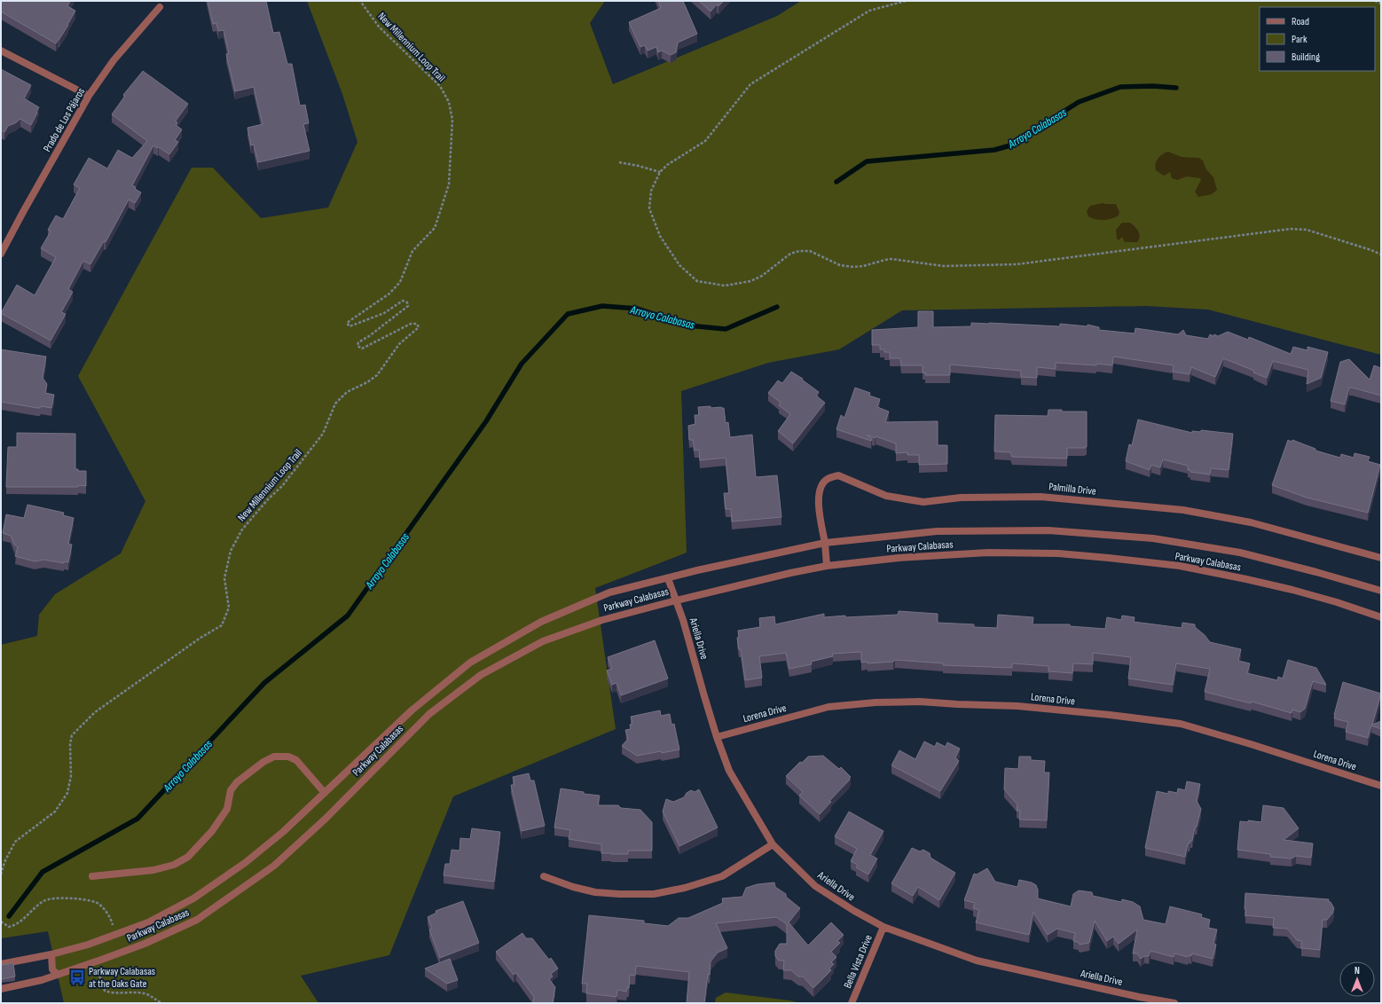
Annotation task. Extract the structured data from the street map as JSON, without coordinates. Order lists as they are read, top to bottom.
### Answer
{
  "streets": {
    "street": [
      "Prado de Los Pájaros",
      "Palmilla Drive",
      "Parkway Calabasas",
      "Ariella Drive",
      "Lorena Drive",
      "Bella Vista Drive"
    ],
    "path": ["New Millennium Loop Trail"]
  },
  "crossings": [
    ["Palmilla Drive", "Parkway Calabasas"],
    ["Parkway Calabasas", "Ariella Drive"],
    ["Ariella Drive", "Lorena Drive"],
    ["Ariella Drive", "Bella Vista Drive"]
  ],
  "water": ["Arroyo Calabasas"],
  "places": {
    "bus stop": ["Parkway Calabasas at the Oaks Gate"]
  },
  "legend": ["Road", "Park", "Building"],
  "north": "top"
}
